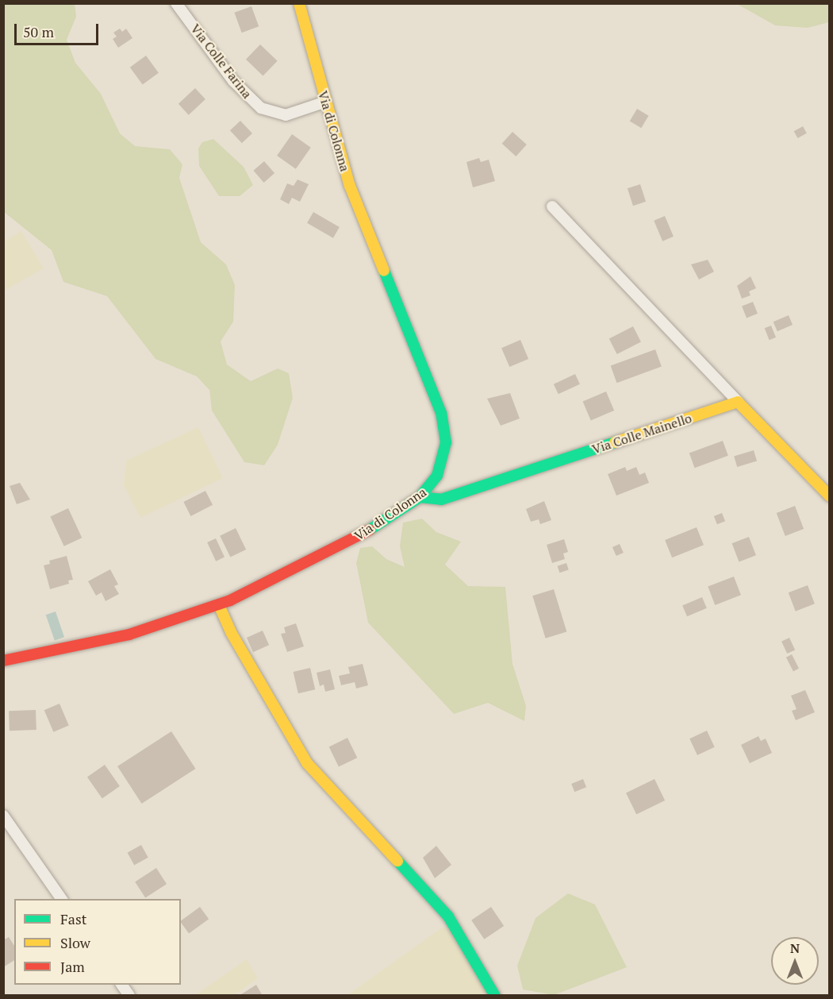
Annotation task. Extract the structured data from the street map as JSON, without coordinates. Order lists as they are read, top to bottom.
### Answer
{
  "streets": {
    "street": ["Via Colle Farina", "Via di Colonna", "Via Colle Mainello"]
  },
  "crossings": [
    ["Via Colle Farina", "Via di Colonna"],
    ["Via di Colonna", "Via Colle Mainello"]
  ],
  "legend": ["Fast", "Slow", "Jam"],
  "scale_bar": "50 m",
  "north": "top"
}
